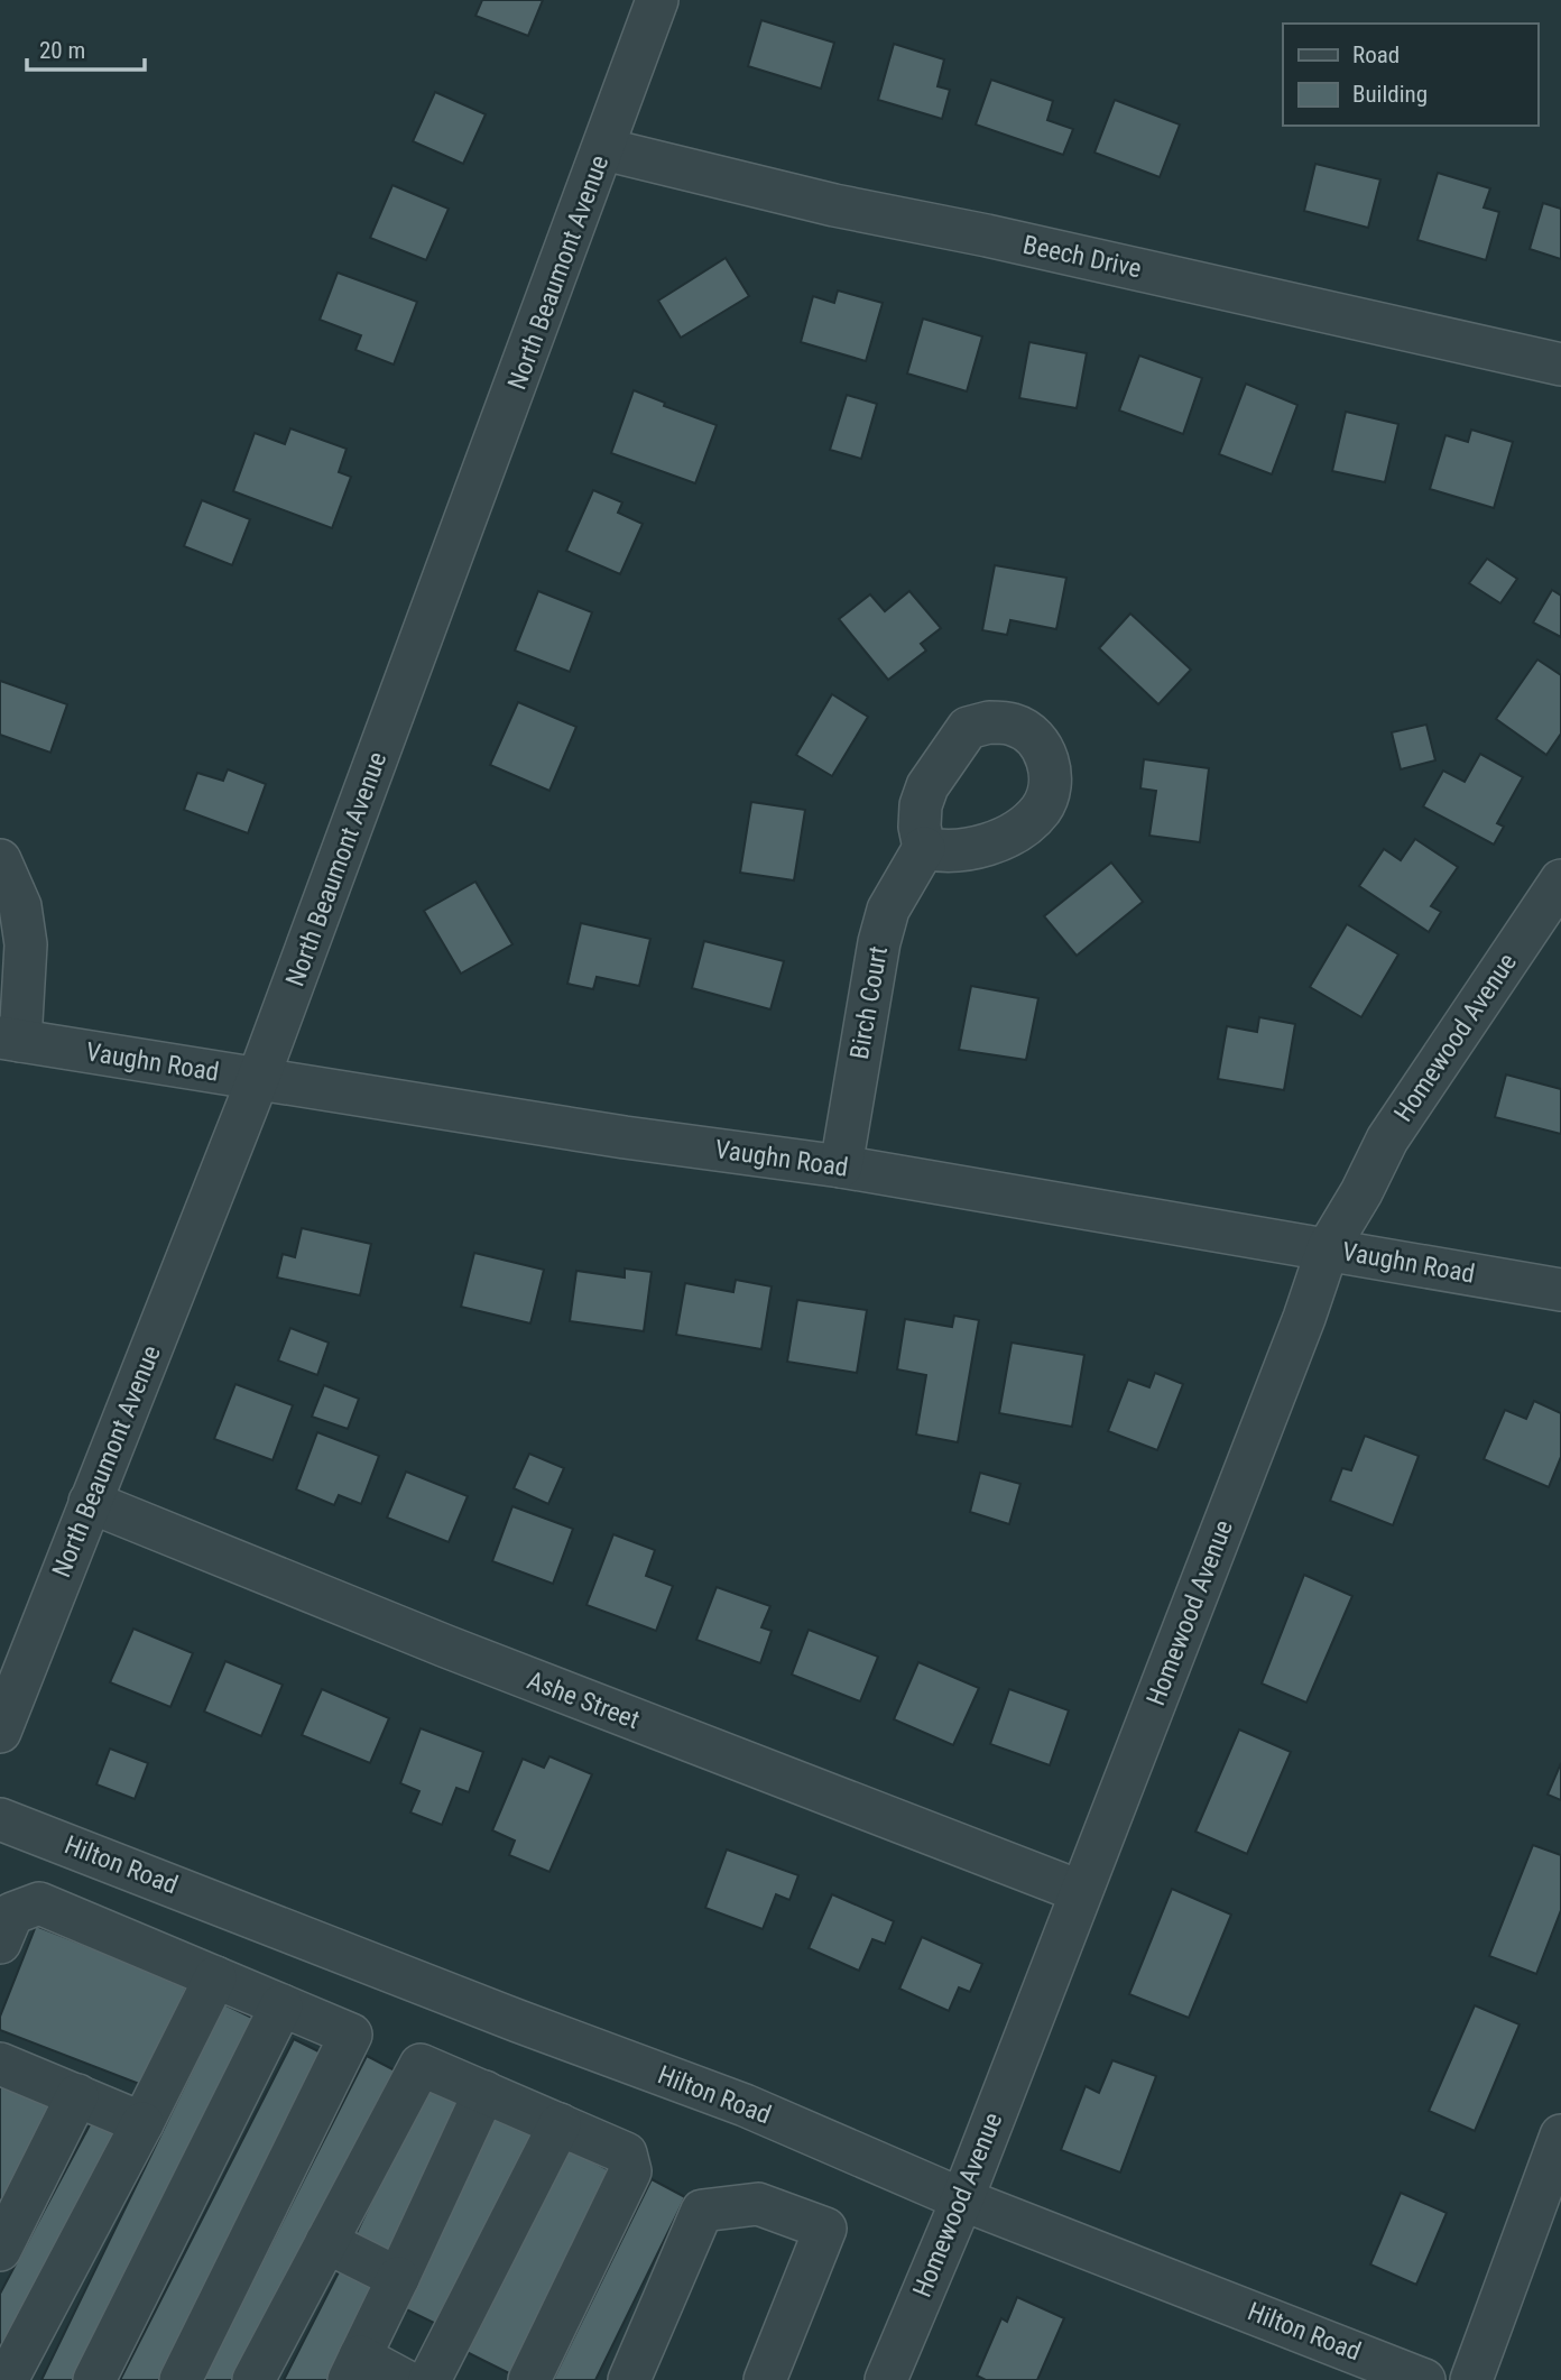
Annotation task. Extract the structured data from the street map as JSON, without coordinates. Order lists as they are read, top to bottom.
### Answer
{
  "streets": {
    "street": [
      "Beech Drive",
      "North Beaumont Avenue",
      "Birch Court",
      "Homewood Avenue",
      "Vaughn Road",
      "Ashe Street",
      "Hilton Road"
    ]
  },
  "crossings": [
    ["Beech Drive", "North Beaumont Avenue"],
    ["North Beaumont Avenue", "Vaughn Road"],
    ["North Beaumont Avenue", "Ashe Street"],
    ["Birch Court", "Vaughn Road"],
    ["Homewood Avenue", "Vaughn Road"],
    ["Homewood Avenue", "Ashe Street"],
    ["Homewood Avenue", "Hilton Road"]
  ],
  "legend": ["Road", "Building"],
  "scale_bar": "20 m"
}
